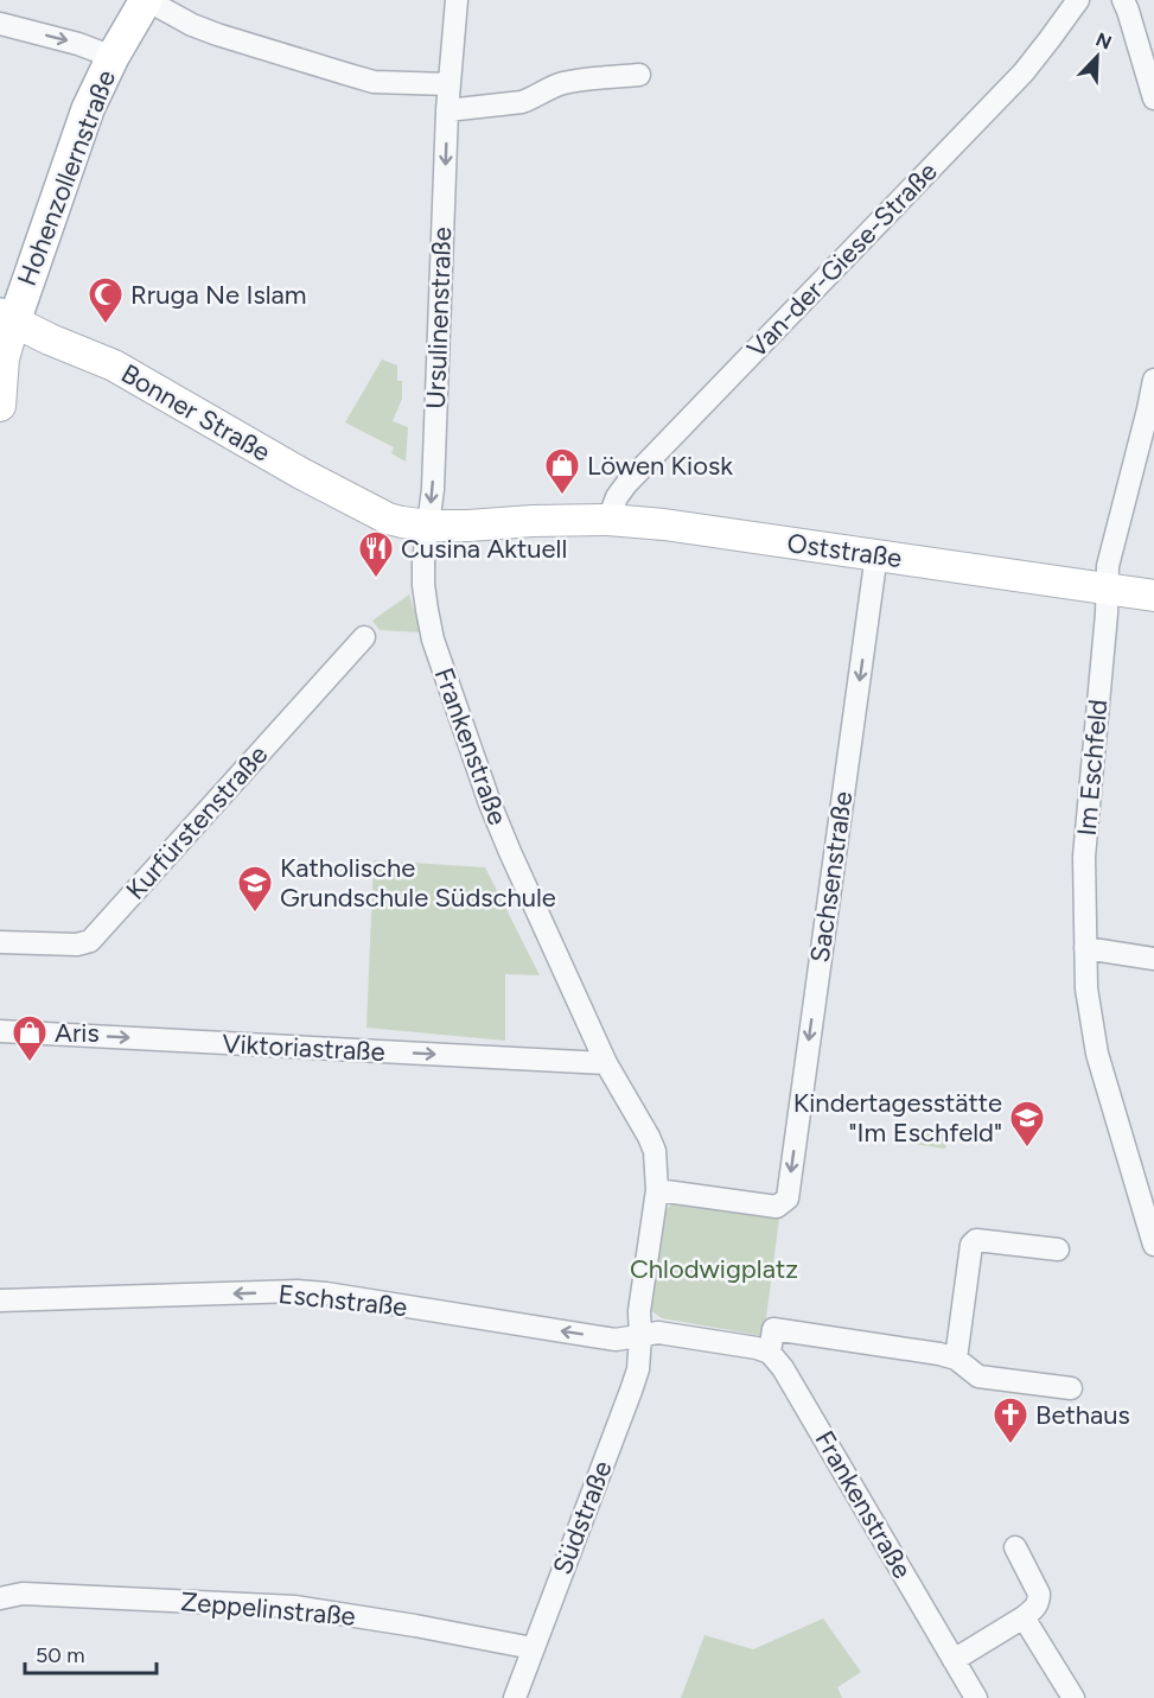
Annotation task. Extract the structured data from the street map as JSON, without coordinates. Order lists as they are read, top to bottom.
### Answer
{
  "streets": {
    "main road": ["Hohenzollernstraße"],
    "street": [
      "Van-der-Giese-Straße",
      "Ursulinenstraße",
      "Bonner Straße",
      "Oststraße",
      "Frankenstraße",
      "Im Eschfeld",
      "Kurfürstenstraße",
      "Sachsenstraße",
      "Viktoriastraße",
      "Eschstraße",
      "Südstraße",
      "Zeppelinstraße"
    ]
  },
  "crossings": [
    ["Hohenzollernstraße", "Bonner Straße"],
    ["Van-der-Giese-Straße", "Oststraße"],
    ["Ursulinenstraße", "Bonner Straße"],
    ["Ursulinenstraße", "Oststraße"],
    ["Ursulinenstraße", "Frankenstraße"],
    ["Bonner Straße", "Oststraße"],
    ["Bonner Straße", "Frankenstraße"],
    ["Oststraße", "Frankenstraße"],
    ["Oststraße", "Im Eschfeld"],
    ["Oststraße", "Sachsenstraße"],
    ["Frankenstraße", "Sachsenstraße"],
    ["Frankenstraße", "Viktoriastraße"],
    ["Eschstraße", "Südstraße"],
    ["Südstraße", "Zeppelinstraße"]
  ],
  "one_way": [
    "Ursulinenstraße",
    "Sachsenstraße",
    "Viktoriastraße",
    "Eschstraße"
  ],
  "parks": ["Chlodwigplatz"],
  "places": {
    "mosque": ["Rruga Ne Islam"],
    "shop": ["Löwen Kiosk", "Aris"],
    "restaurant": ["Cusina Aktuell"],
    "school or university": ["Katholische Grundschule Südschule", "Kindertagesstätte \"Im Eschfeld\""],
    "church": ["Bethaus"]
  },
  "scale_bar": "50 m",
  "north": "top right"
}
